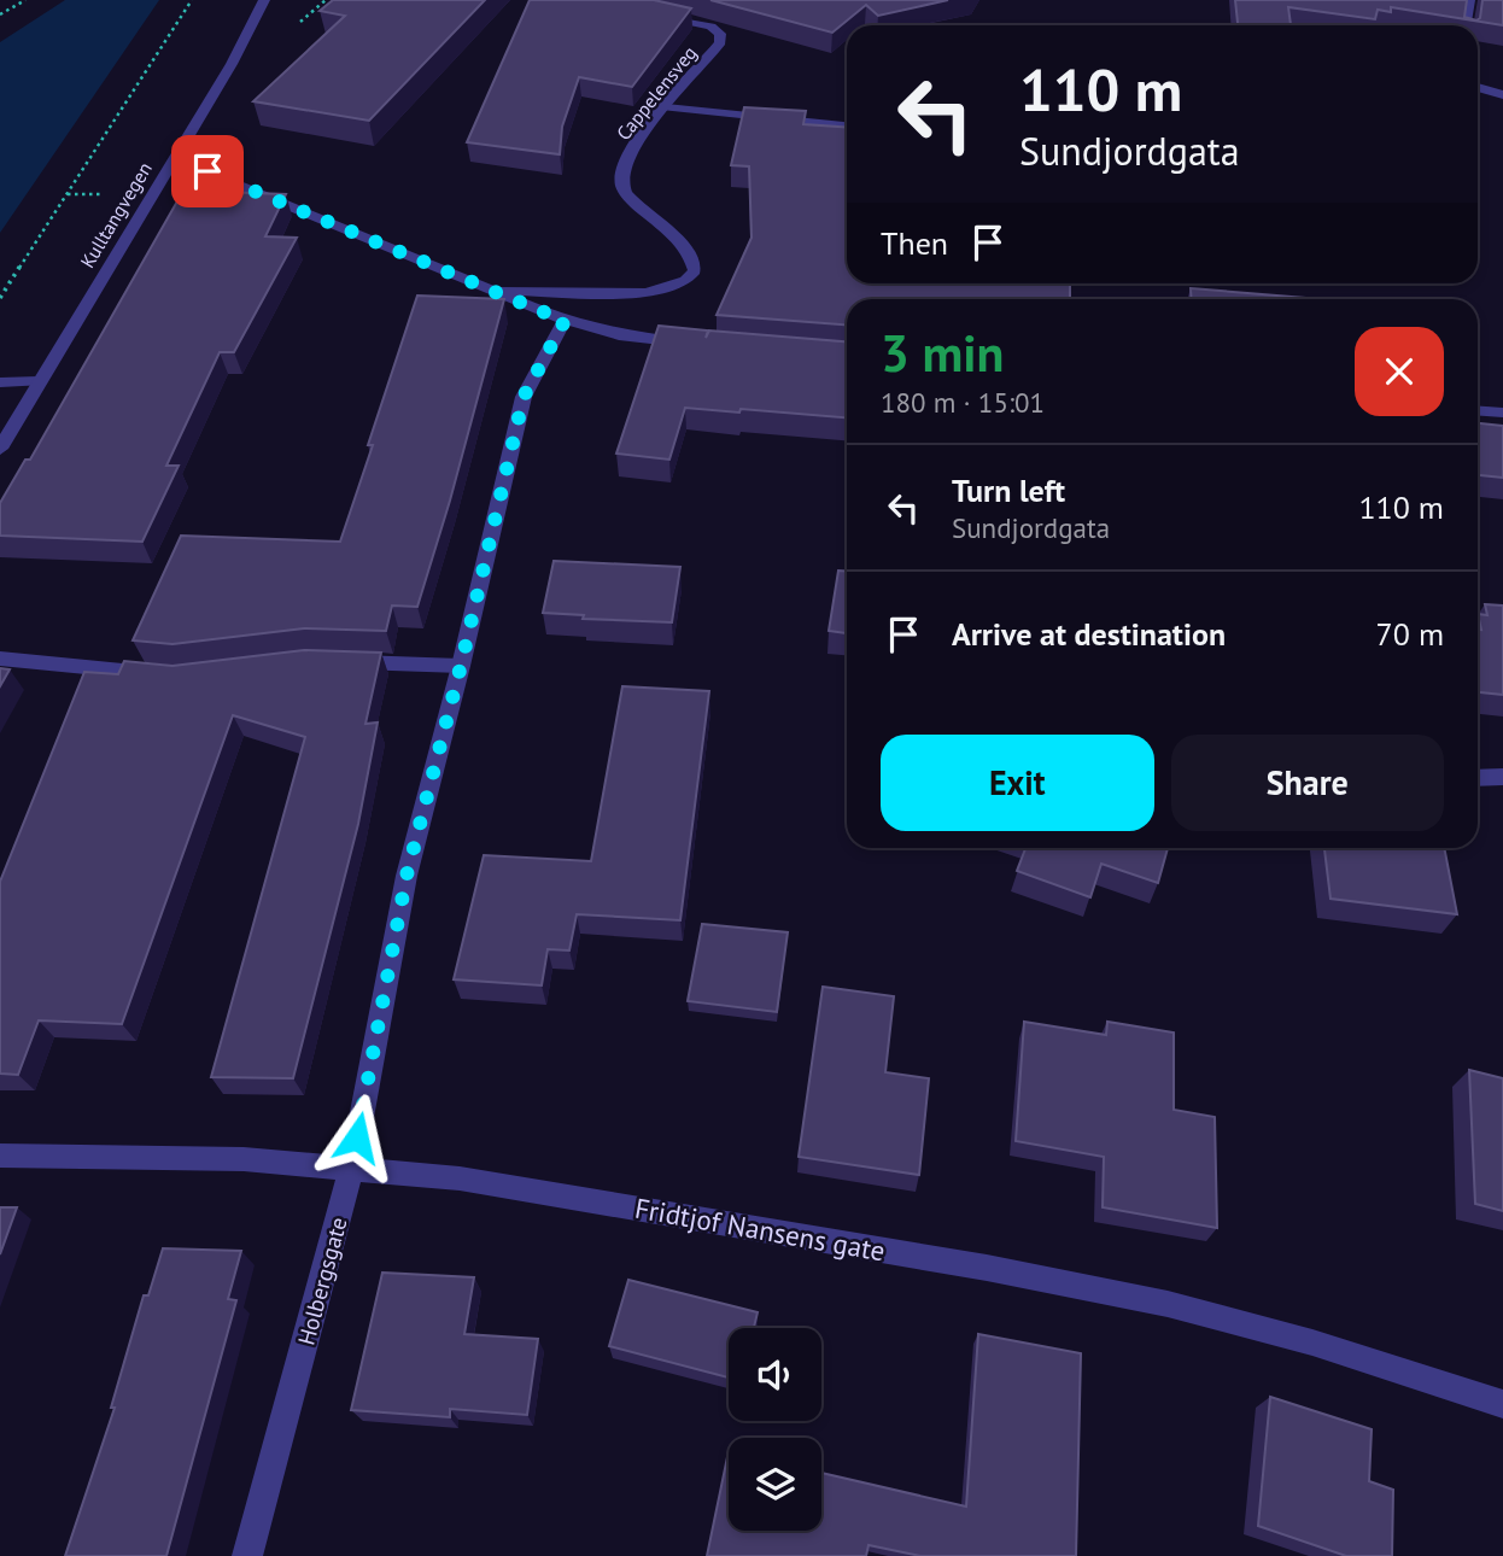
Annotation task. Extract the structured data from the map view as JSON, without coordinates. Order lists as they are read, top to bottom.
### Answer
{
  "streets": {
    "street": [
      "Cappelensveg",
      "Kulltangvegen",
      "Fridtjof Nansens gate",
      "Holbergsgate"
    ]
  },
  "crossings": [
    ["Fridtjof Nansens gate", "Holbergsgate"]
  ],
  "page": {
    "turn": ["110 m", "Sundjordgata"],
    "then": "Then",
    "heading": ["3 min", "180 m · 15:01"],
    "list": [
      {
        "name": "Turn left",
        "note": "Sundjordgata",
        "value": "110 m"
      },
      {
        "name": "Arrive at destination",
        "value": "70 m"
      }
    ],
    "buttons": ["Exit", "Share"]
  }
}
